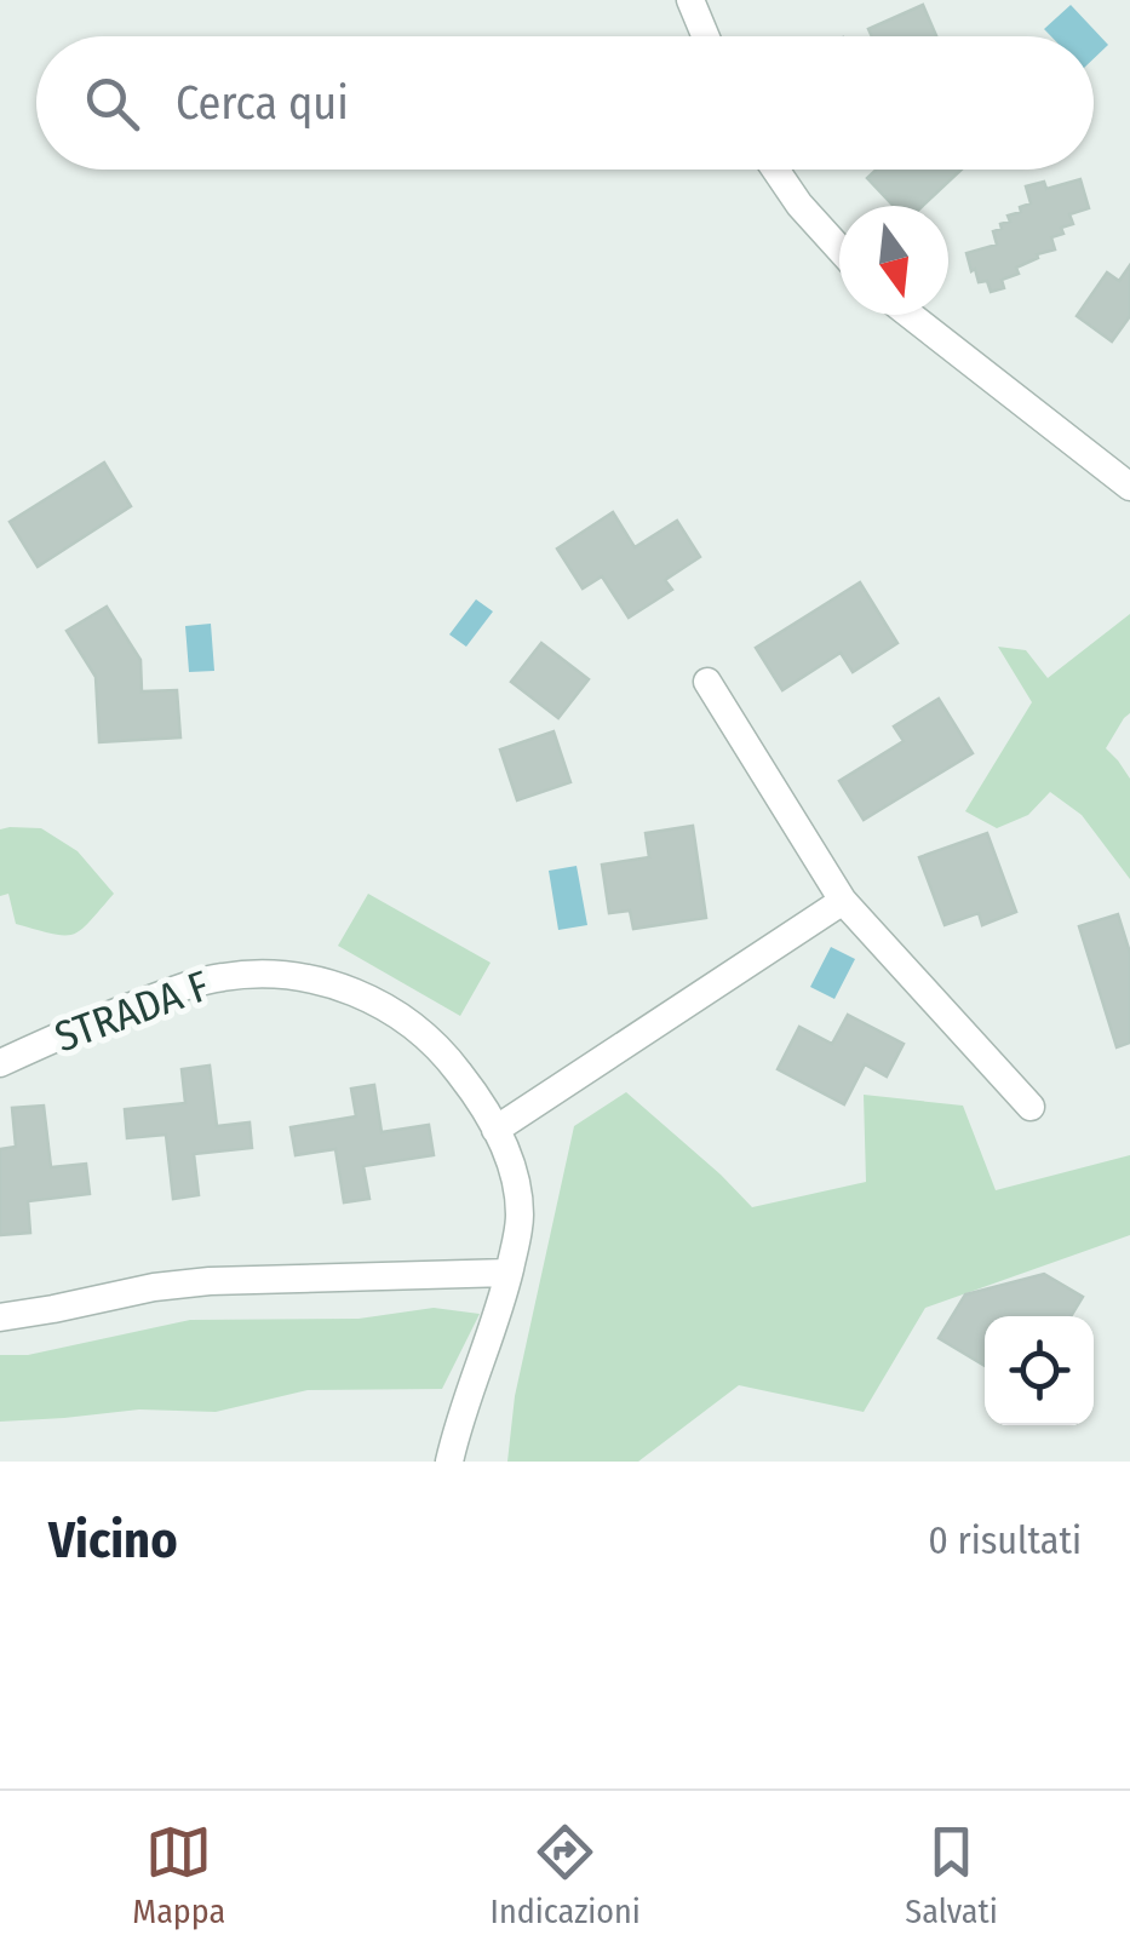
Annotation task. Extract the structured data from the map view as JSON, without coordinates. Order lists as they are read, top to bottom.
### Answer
{
  "streets": {
    "street": ["STRADA F"]
  },
  "north": "bottom",
  "page": {
    "search": "Cerca qui",
    "heading": ["Vicino", "0 risultati"],
    "nav": ["Mappa", "Indicazioni", "Salvati"]
  }
}
